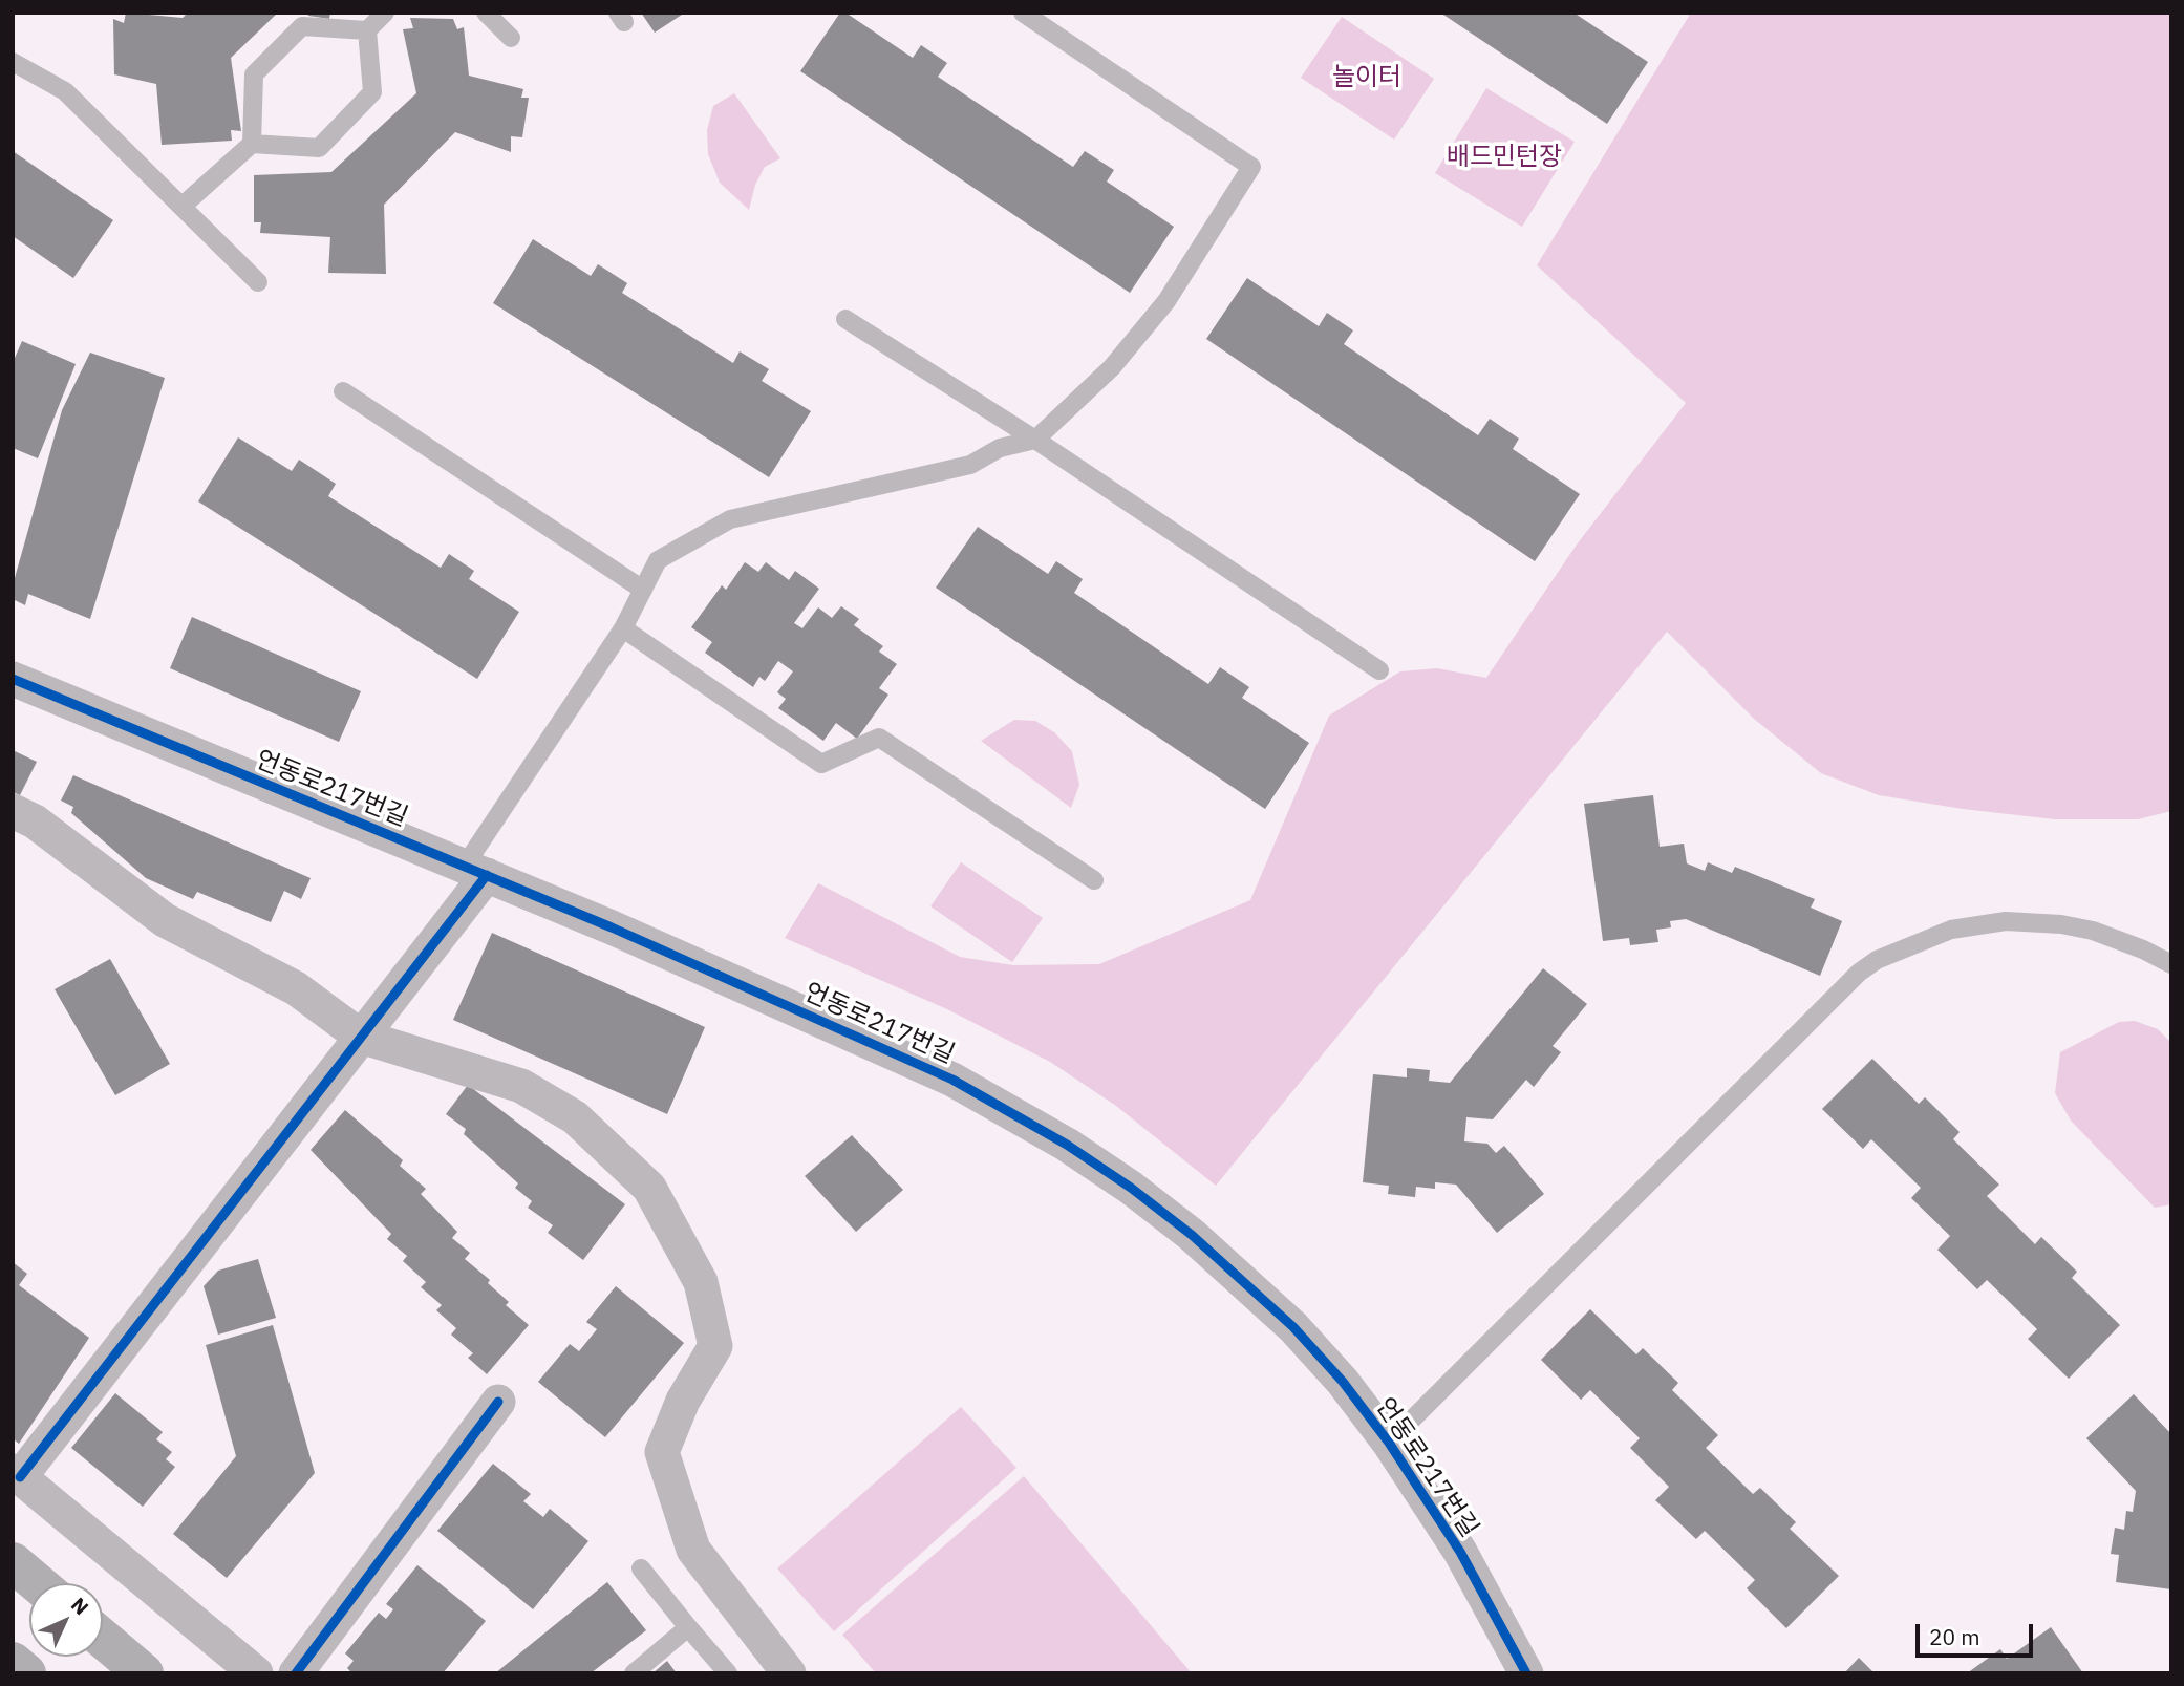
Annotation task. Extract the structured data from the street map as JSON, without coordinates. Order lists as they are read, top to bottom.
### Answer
{
  "streets": {
    "street": ["언동로217번길"]
  },
  "parks": ["놀이터", "배드민턴장"],
  "scale_bar": "20 m",
  "north": "top right"
}
